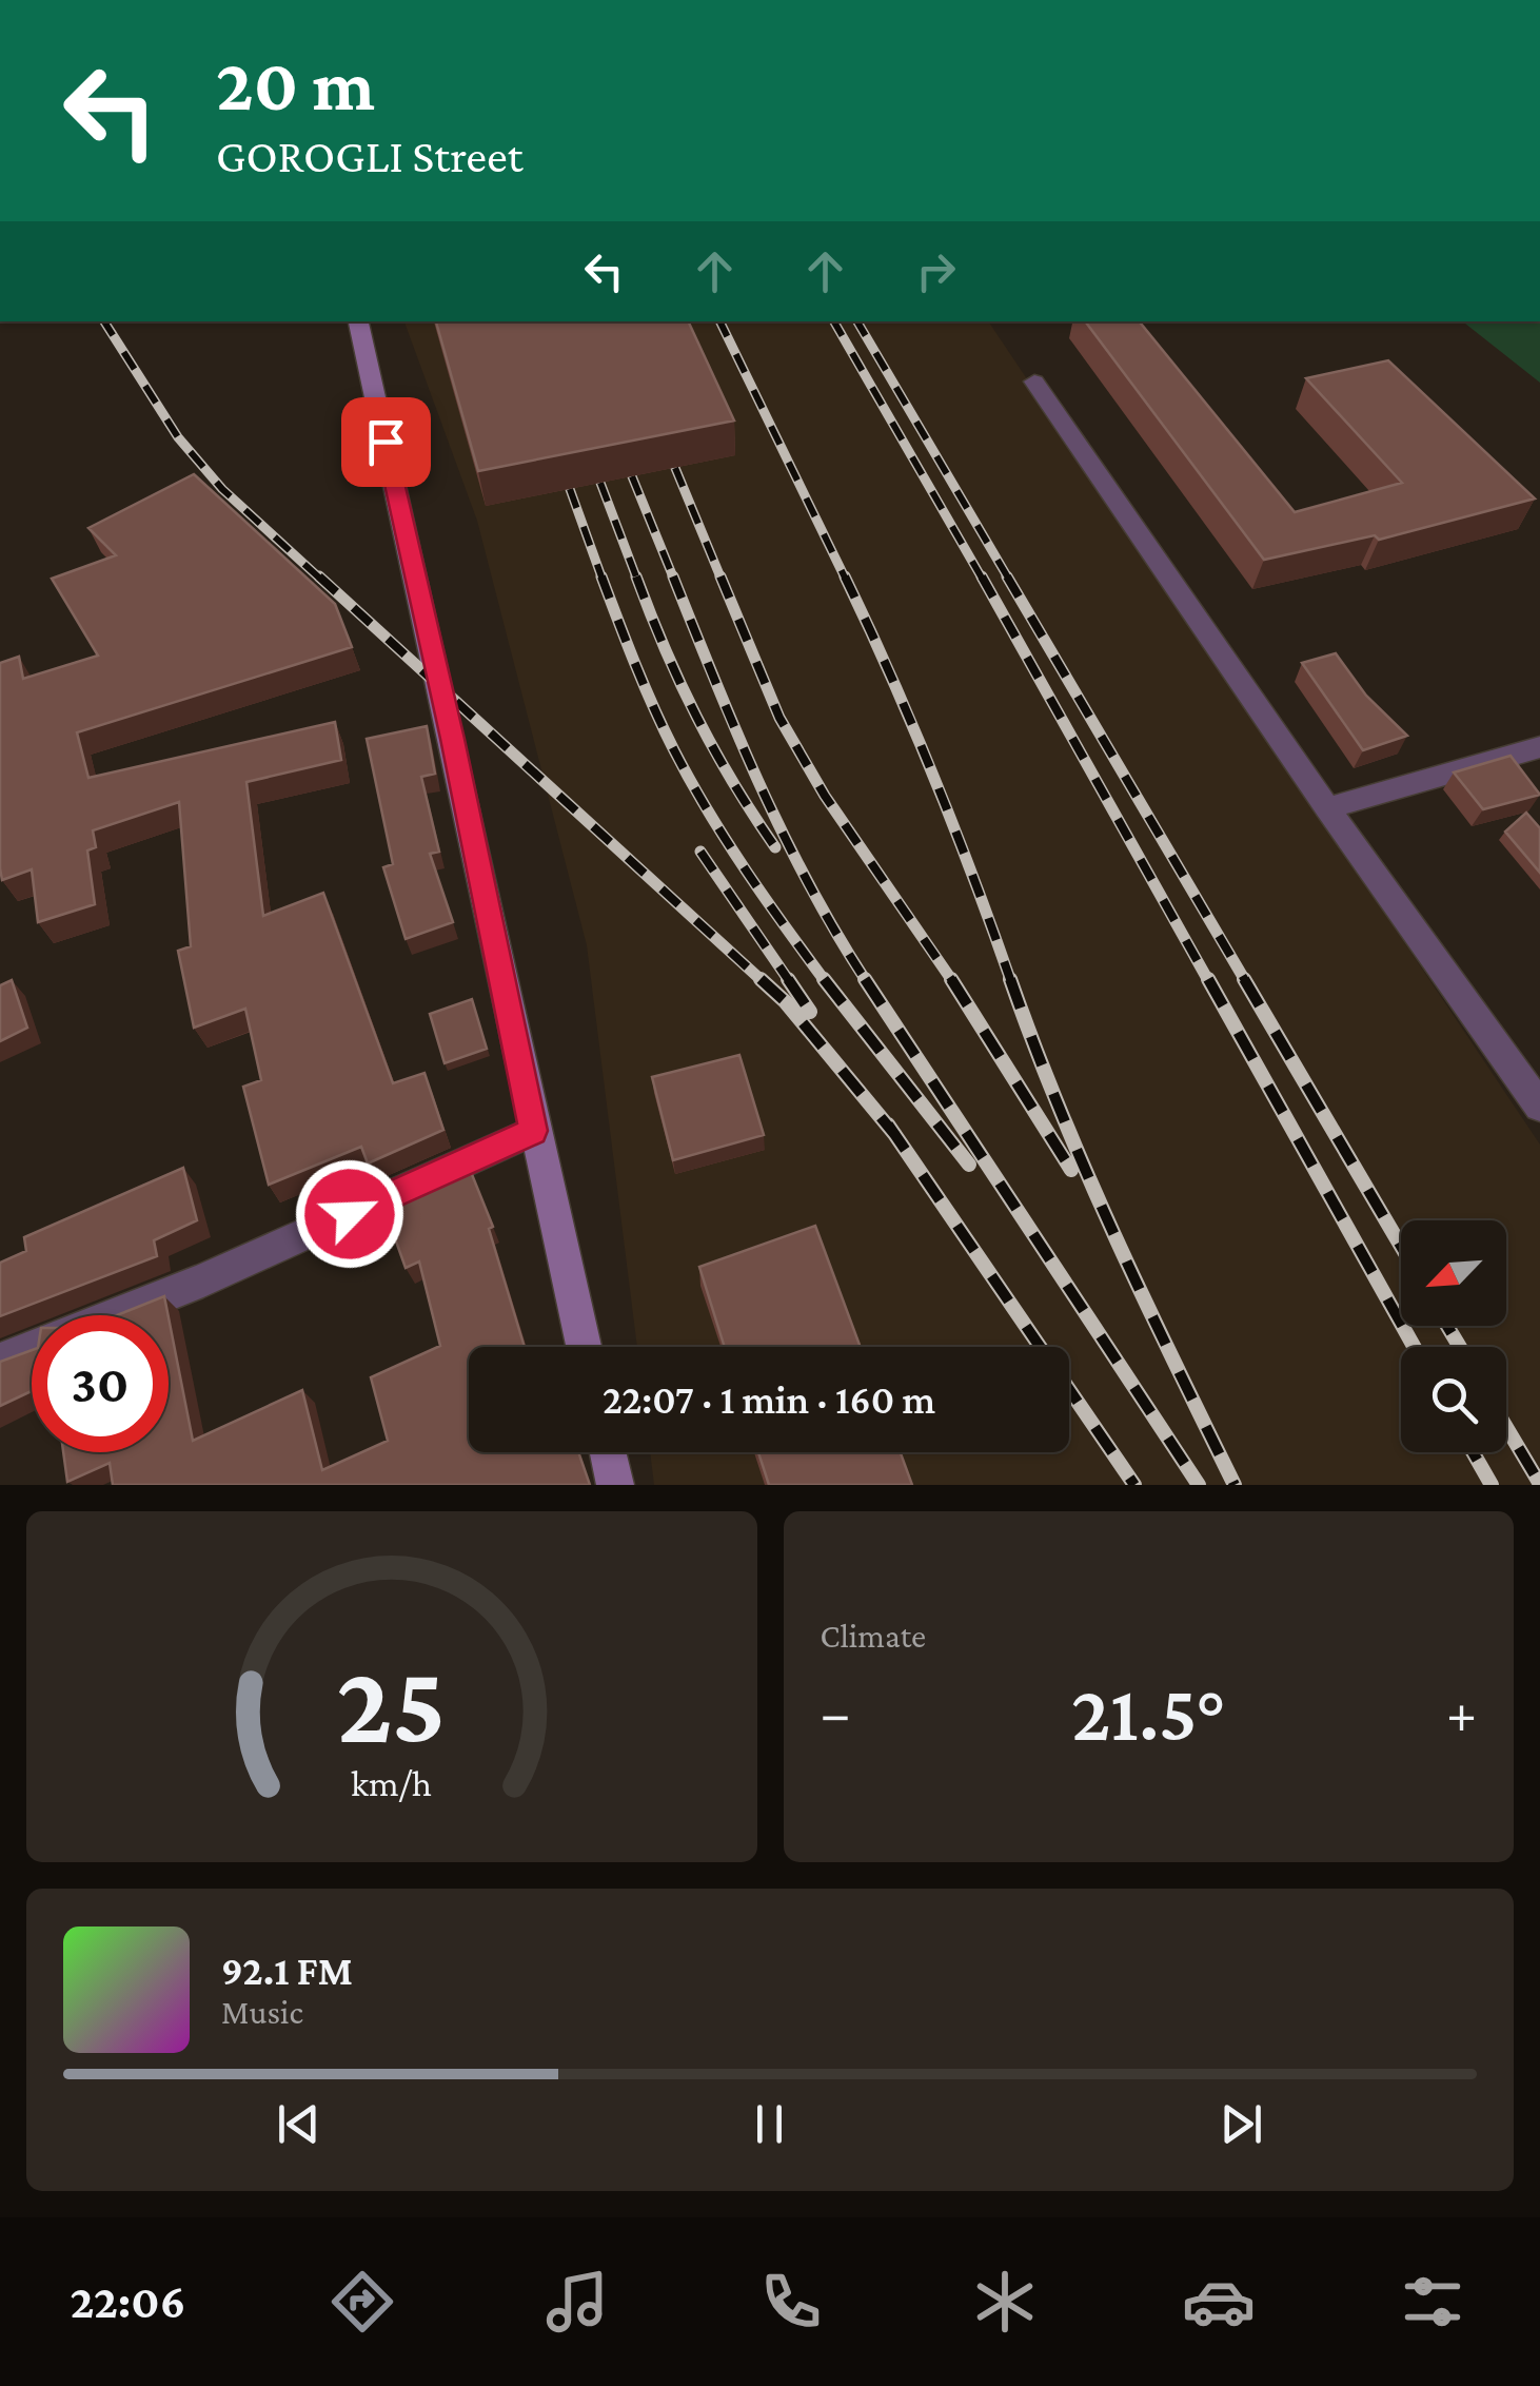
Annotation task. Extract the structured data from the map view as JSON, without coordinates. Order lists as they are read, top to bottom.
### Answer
{
  "north": "bottom left",
  "page": {
    "turn": ["20 m", "GOROGLI Street"],
    "limit": "30",
    "trip": "22:07 · 1 min · 160 m",
    "tile": "Climate",
    "heat": ["−", "21.5°", "+"],
    "song": ["92.1 FM", "Music"],
    "tabs": "22:06",
    "gauge": ["25", "km/h"]
  }
}
